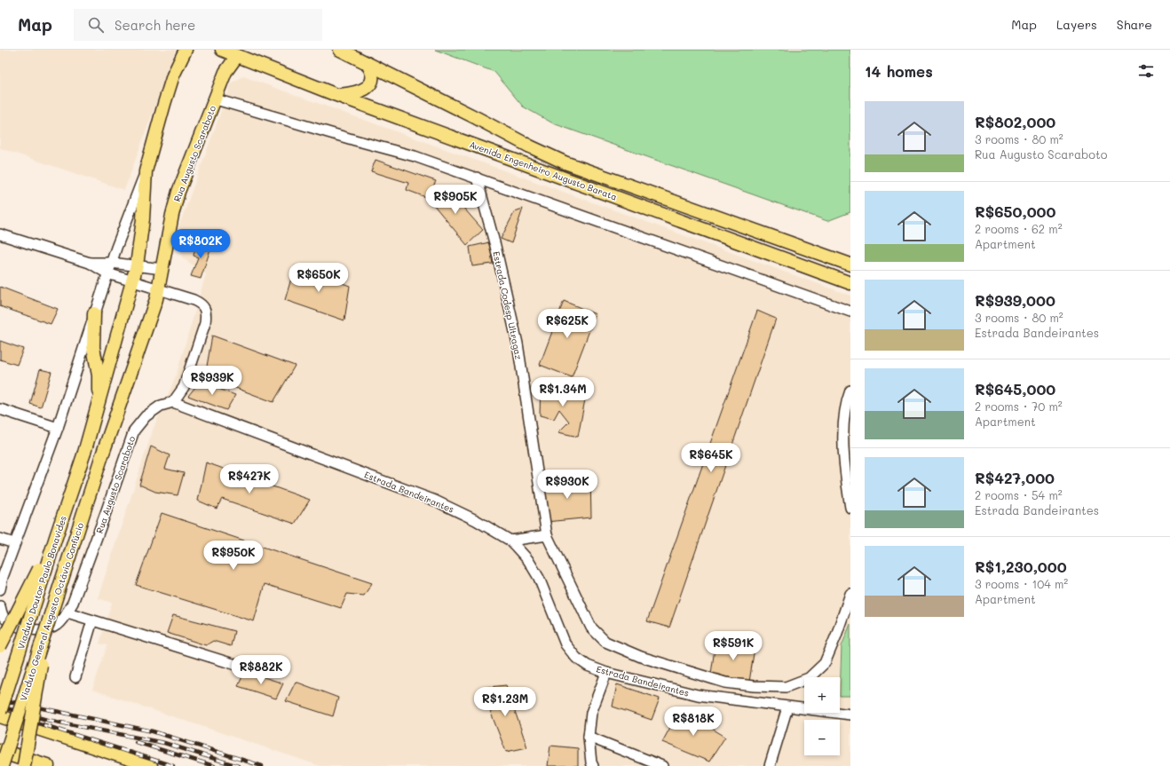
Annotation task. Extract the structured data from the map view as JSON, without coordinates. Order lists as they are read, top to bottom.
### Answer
{
  "streets": {
    "main road": [
      "Rua Augusto Scaraboto",
      "Avenida Engenheiro Augusto Barata",
      "Viaduto Doutor Paulo Bonavides",
      "Viaduto General Augusto Octávio Confúcio"
    ],
    "street": ["Estrada Codesp Ultragaz", "Estrada Bandeirantes"]
  },
  "crossings": [
    ["Rua Augusto Scaraboto", "Avenida Engenheiro Augusto Barata"],
    ["Rua Augusto Scaraboto", "Estrada Bandeirantes"],
    ["Rua Augusto Scaraboto", "Viaduto General Augusto Octávio Confúcio"]
  ],
  "page": {
    "header": "Map",
    "search": "Search here",
    "nav": ["Map", "Layers", "Share"],
    "heading": "14 homes",
    "list": [
      {
        "name": "R$802,000",
        "note": "3 rooms · 80 m² · Rua Augusto Scaraboto"
      },
      {
        "name": "R$650,000",
        "note": "2 rooms · 62 m² · Apartment"
      },
      {
        "name": "R$939,000",
        "note": "3 rooms · 80 m² · Estrada Bandeirantes"
      },
      {
        "name": "R$645,000",
        "note": "2 rooms · 70 m² · Apartment"
      },
      {
        "name": "R$427,000",
        "note": "2 rooms · 54 m² · Estrada Bandeirantes"
      },
      {
        "name": "R$1,230,000",
        "note": "3 rooms · 104 m² · Apartment"
      }
    ],
    "price": [
      "R$905K",
      "R$802K",
      "R$650K",
      "R$625K",
      "R$939K",
      "R$1.34M",
      "R$645K",
      "R$427K",
      "R$930K",
      "R$950K",
      "R$591K",
      "R$882K",
      "R$1.23M",
      "R$818K"
    ],
    "map_buttons": ["+", "−"]
  }
}
